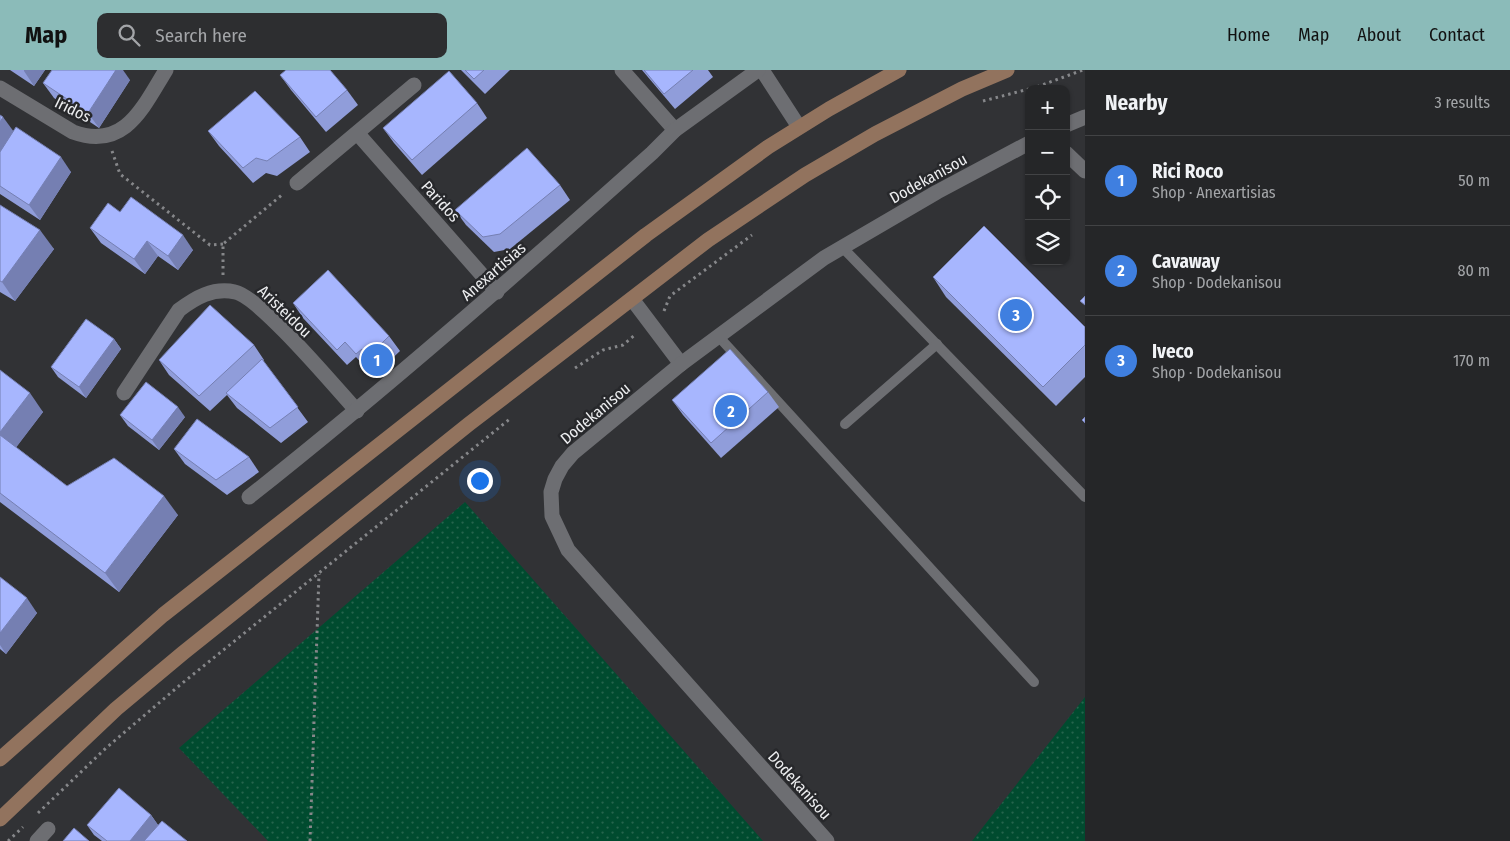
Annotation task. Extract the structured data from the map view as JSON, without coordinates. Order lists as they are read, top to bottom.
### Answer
{
  "streets": {
    "street": [
      "Iridos",
      "Dodekanisou",
      "Paridos",
      "Anexartisias",
      "Aristeidou"
    ]
  },
  "crossings": [
    ["Paridos", "Anexartisias"],
    ["Anexartisias", "Aristeidou"]
  ],
  "page": {
    "header": "Map",
    "search": "Search here",
    "nav": [
      "Home",
      "Map",
      "About",
      "Contact"
    ],
    "heading": ["Nearby", "3 results"],
    "map_buttons": ["+", "−"],
    "list": [
      {
        "mark": "1",
        "name": "Rici Roco",
        "note": "Shop · Anexartisias",
        "value": "50 m"
      },
      {
        "mark": "2",
        "name": "Cavaway",
        "note": "Shop · Dodekanisou",
        "value": "80 m"
      },
      {
        "mark": "3",
        "name": "Iveco",
        "note": "Shop · Dodekanisou",
        "value": "170 m"
      }
    ],
    "pins": ["3", "1", "2"]
  }
}
